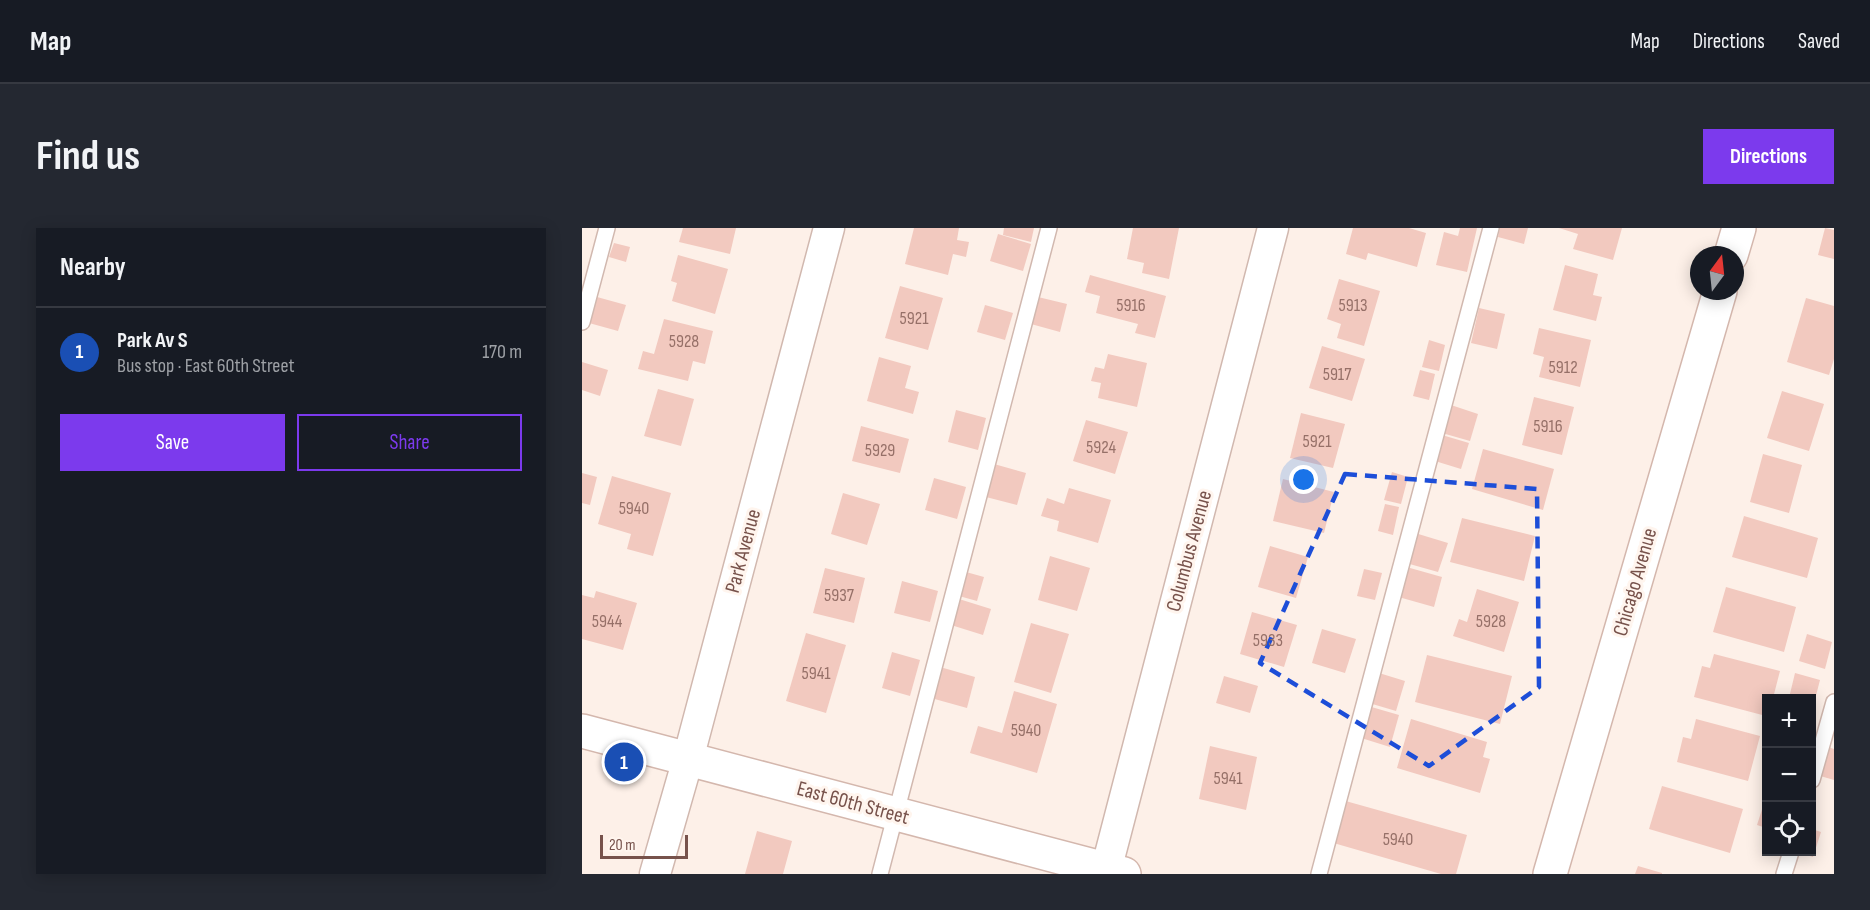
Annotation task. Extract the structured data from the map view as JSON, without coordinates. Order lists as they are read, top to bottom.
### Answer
{
  "streets": {
    "street": [
      "Park Avenue",
      "Columbus Avenue",
      "Chicago Avenue",
      "East 60th Street"
    ]
  },
  "crossings": [
    ["Park Avenue", "East 60th Street"],
    ["Columbus Avenue", "East 60th Street"]
  ],
  "house_numbers": [
    "5916",
    "5913",
    "5921",
    "5928",
    "5912",
    "5917",
    "5916",
    "5921",
    "5924",
    "5929",
    "5940",
    "5937",
    "5944",
    "5928",
    "5933",
    "5941",
    "5940",
    "5941",
    "5940"
  ],
  "scale_bar": "20 m",
  "north": "top",
  "page": {
    "header": "Map",
    "nav": ["Map", "Directions", "Saved"],
    "buttons": [
      "Directions",
      ["Save", "Share"]
    ],
    "title": "Find us",
    "heading": "Nearby",
    "list": [
      {
        "mark": "1",
        "name": "Park Av S",
        "note": "Bus stop · East 60th Street",
        "value": "170 m"
      }
    ],
    "map_buttons": ["+", "−"],
    "pins": "1",
    "scale": "20 m"
  }
}
